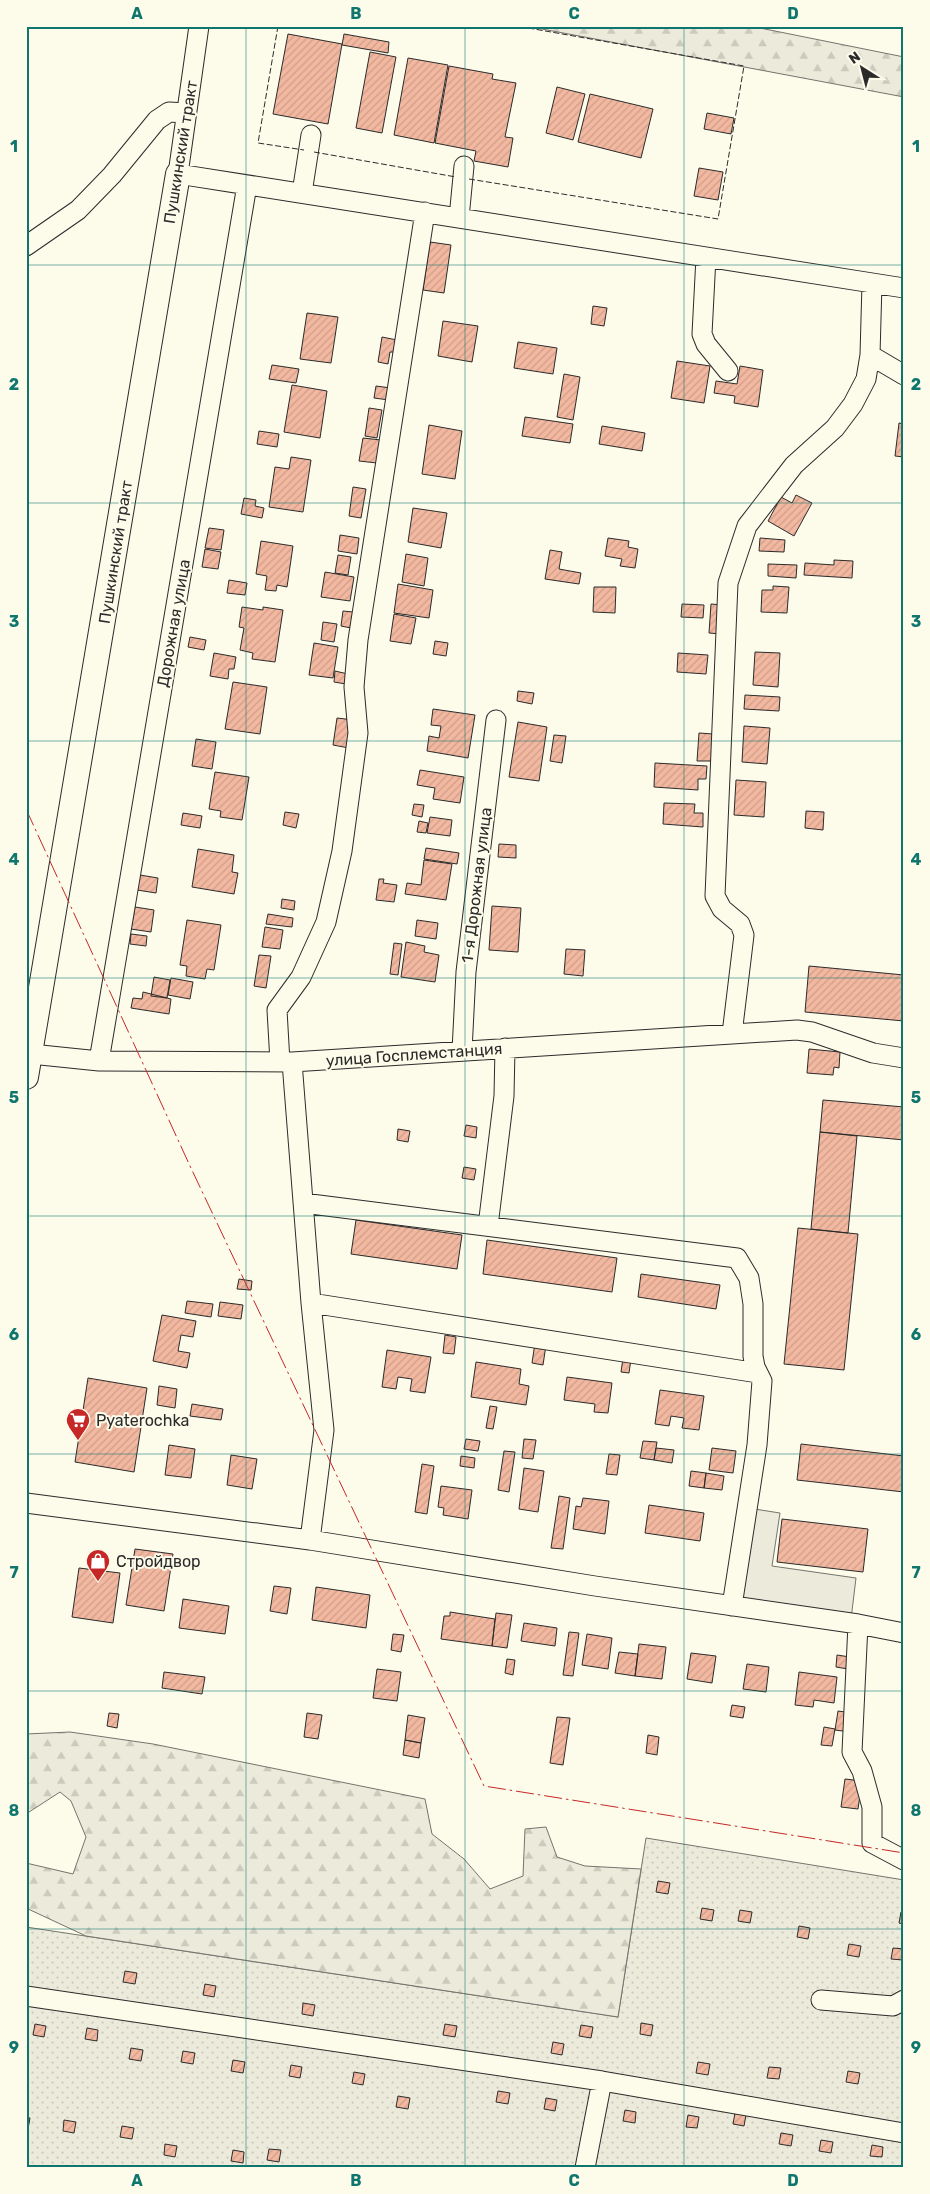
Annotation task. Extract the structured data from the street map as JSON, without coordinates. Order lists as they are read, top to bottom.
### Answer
{
  "streets": {
    "main road": ["Пушкинский тракт"],
    "street": ["Дорожная улица", "1-я Дорожная улица", "улица Госплемстанция"]
  },
  "crossings": [
    ["Пушкинский тракт", "улица Госплемстанция"],
    ["Дорожная улица", "улица Госплемстанция"],
    ["1-я Дорожная улица", "улица Госплемстанция"]
  ],
  "places": {
    "supermarket": ["Pyaterochka"],
    "shop": ["Стройдвор"]
  },
  "north": "top left",
  "grid": {
    "columns": [
      "A",
      "B",
      "C",
      "D"
    ],
    "rows": [
      "1",
      "2",
      "3",
      "4",
      "5",
      "6",
      "7",
      "8",
      "9"
    ]
  }
}
